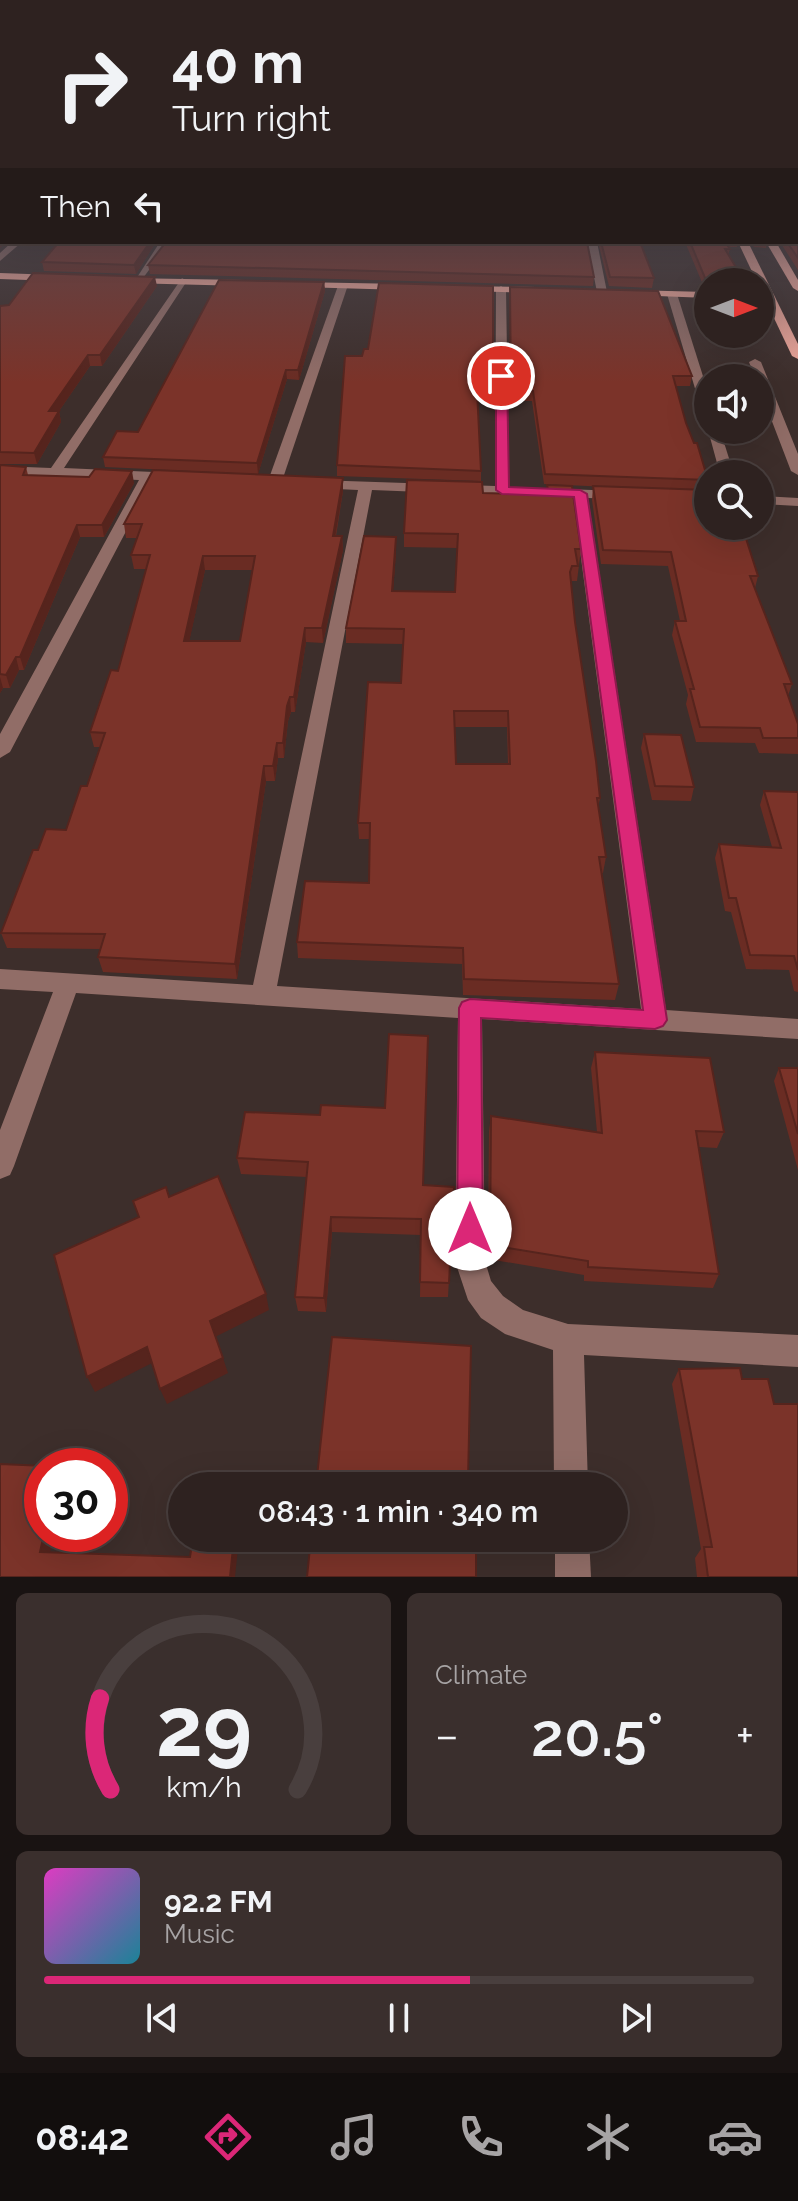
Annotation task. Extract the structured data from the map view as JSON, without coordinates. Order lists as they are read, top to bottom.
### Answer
{
  "north": "right",
  "page": {
    "turn": ["40 m", "Turn right"],
    "then": "Then",
    "limit": "30",
    "trip": "08:43 · 1 min · 340 m",
    "tile": "Climate",
    "heat": ["−", "20.5°", "+"],
    "song": ["92.2 FM", "Music"],
    "tabs": "08:42",
    "gauge": ["29", "km/h"]
  }
}
